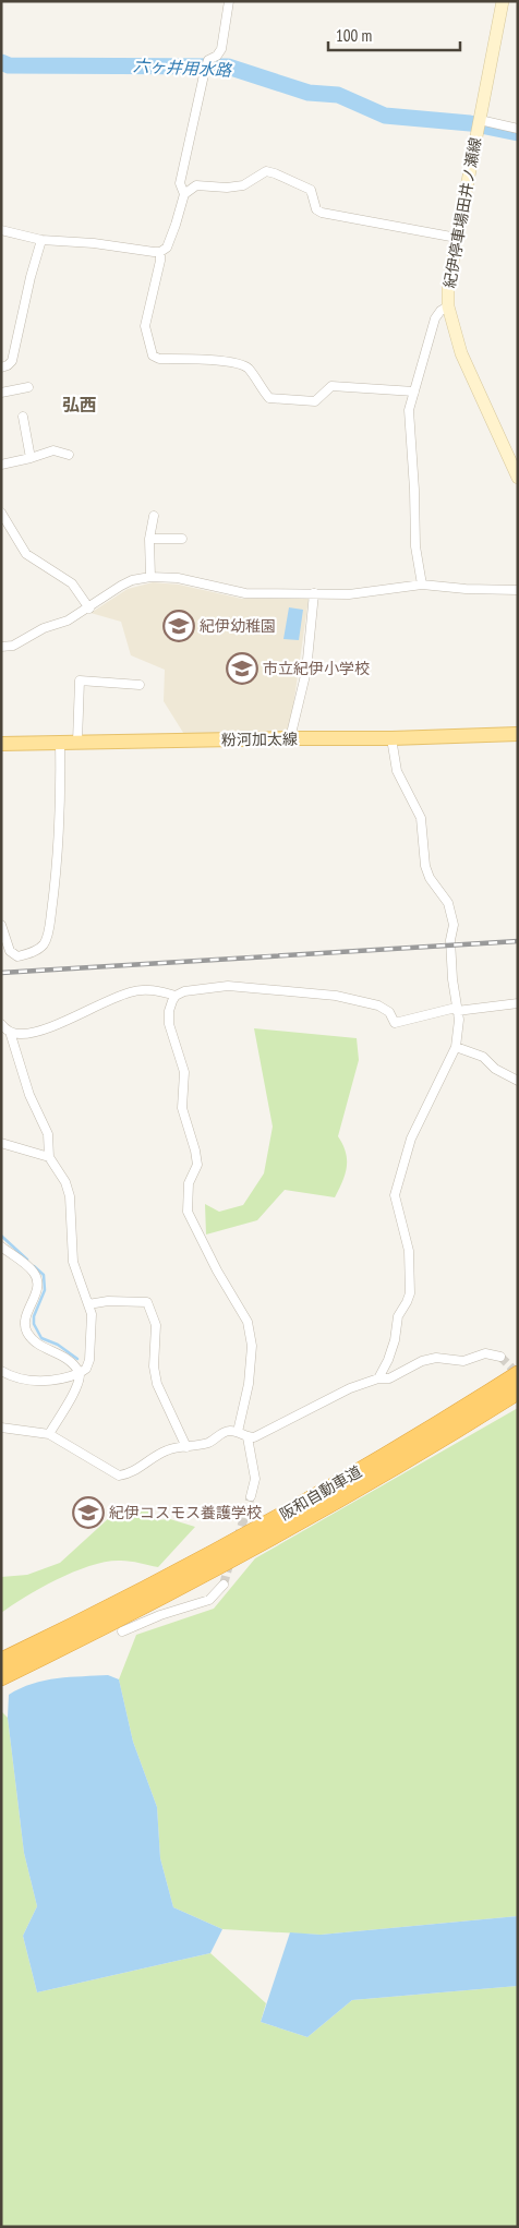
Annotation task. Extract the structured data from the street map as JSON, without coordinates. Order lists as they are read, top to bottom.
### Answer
{
  "streets": {
    "highway": ["阪和自動車道"],
    "main road": ["紀伊停車場田井ノ瀬線", "粉河加太線"]
  },
  "districts": ["弘西"],
  "water": ["六ヶ井用水路"],
  "places": {
    "school or university": ["紀伊幼稚園", "市立紀伊小学校", "紀伊コスモス養護学校"]
  },
  "scale_bar": "100 m"
}
